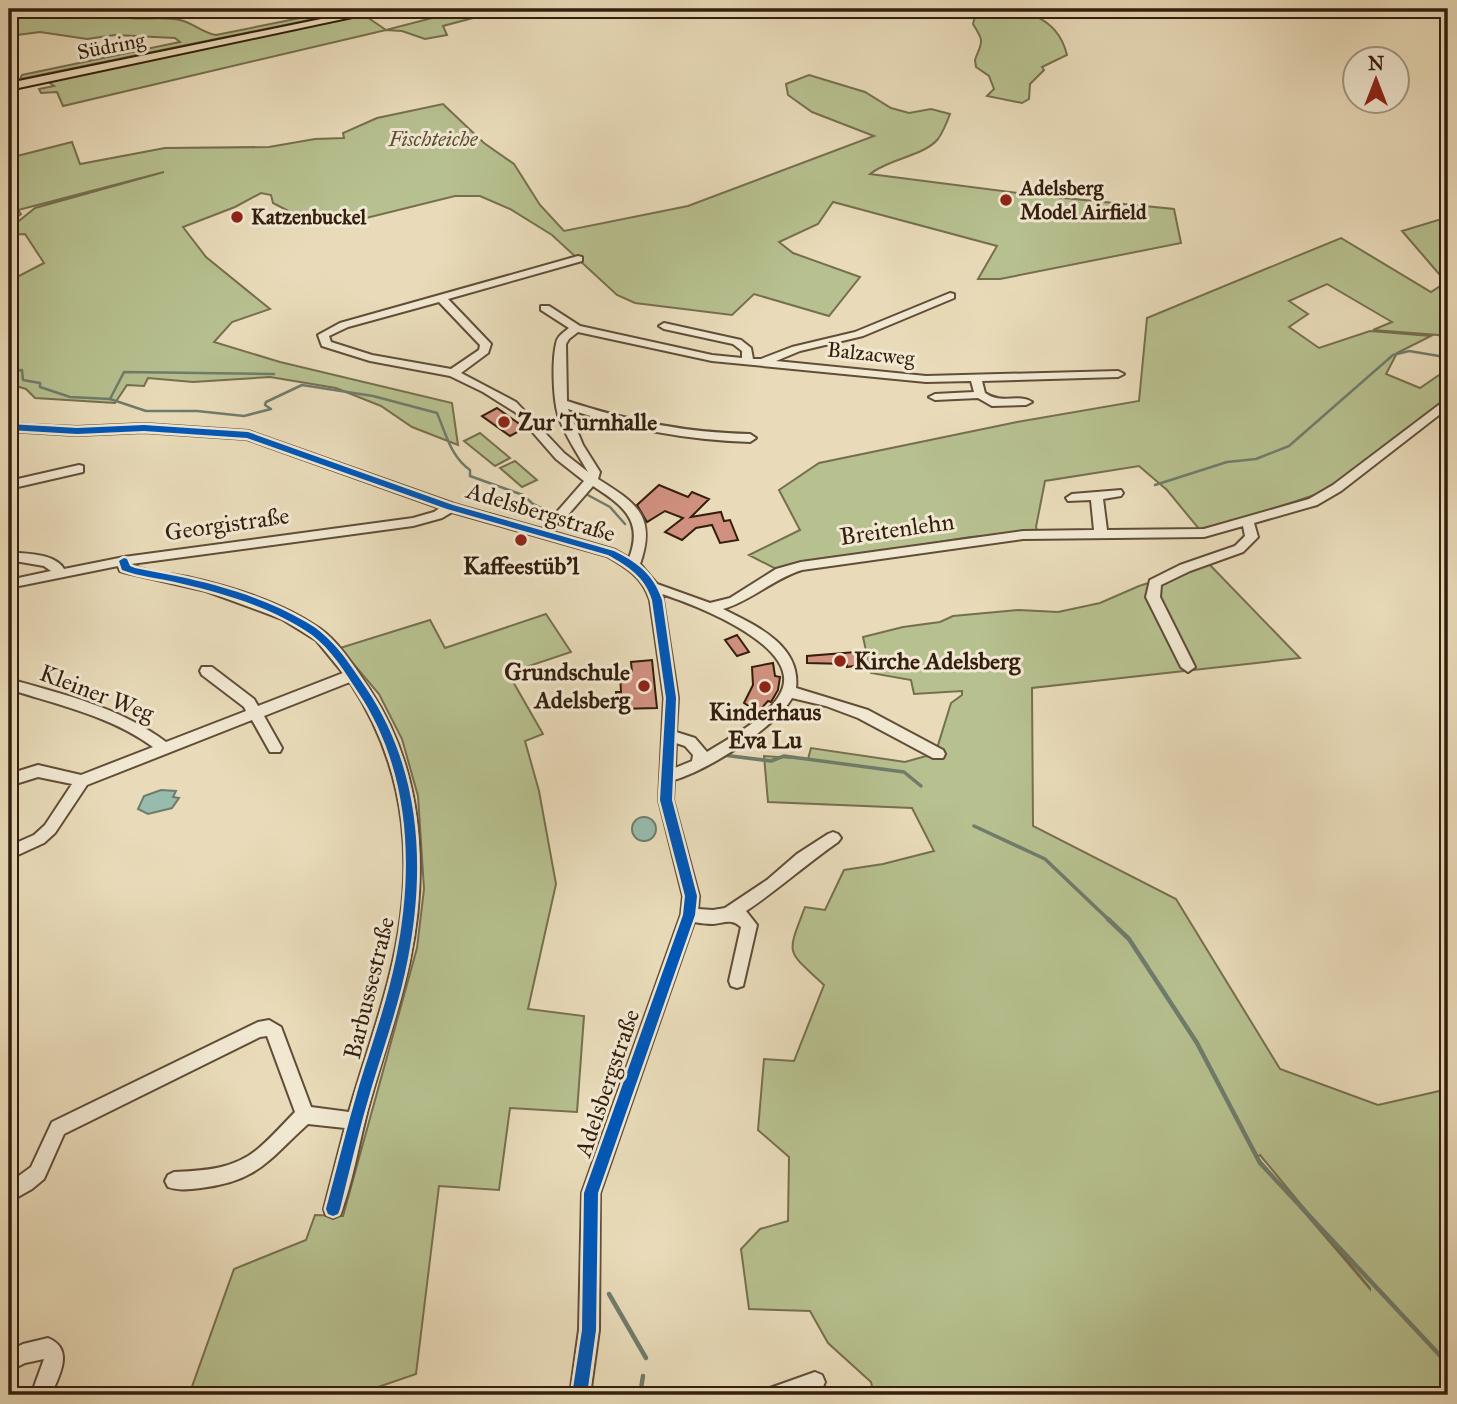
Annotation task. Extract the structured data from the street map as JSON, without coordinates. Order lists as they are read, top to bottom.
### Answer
{
  "streets": {
    "main road": ["Südring"],
    "street": [
      "Balzacweg",
      "Adelsbergstraße",
      "Georgistraße",
      "Breitenlehn",
      "Kleiner Weg",
      "Barbussestraße"
    ]
  },
  "crossings": [
    ["Adelsbergstraße", "Georgistraße"],
    ["Georgistraße", "Barbussestraße"]
  ],
  "parks": ["Fischteiche"],
  "places": [
    "Adelsberg Model Airfield",
    "Katzenbuckel",
    "Zur Turnhalle",
    "Kaffeestüb'l",
    "Kirche Adelsberg",
    "Grundschule Adelsberg",
    "Kinderhaus Eva Lu"
  ],
  "north": "top"
}
